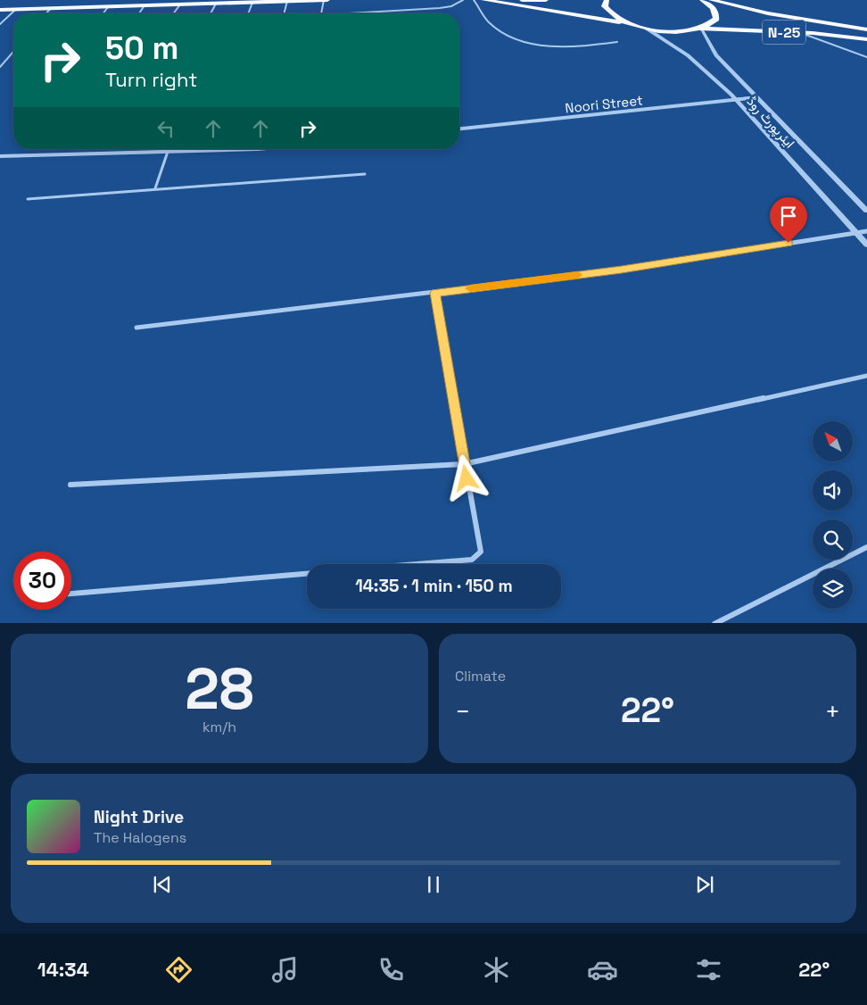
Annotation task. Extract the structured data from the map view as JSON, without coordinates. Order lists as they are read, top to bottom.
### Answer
{
  "streets": {
    "highway": ["N-25"],
    "street": ["Noori Street", "ایئرپورٹ روڈ"]
  },
  "crossings": [
    ["N-25", "ایئرپورٹ روڈ"],
    ["Noori Street", "ایئرپورٹ روڈ"]
  ],
  "north": "top left",
  "page": {
    "turn": ["50 m", "Turn right"],
    "limit": "30",
    "trip": "14:35 · 1 min · 150 m",
    "tile": [
      ["28", "km/h"],
      "Climate"
    ],
    "heat": ["−", "22°", "+"],
    "song": ["Night Drive", "The Halogens"],
    "tabs": ["14:34", "22°"]
  }
}
